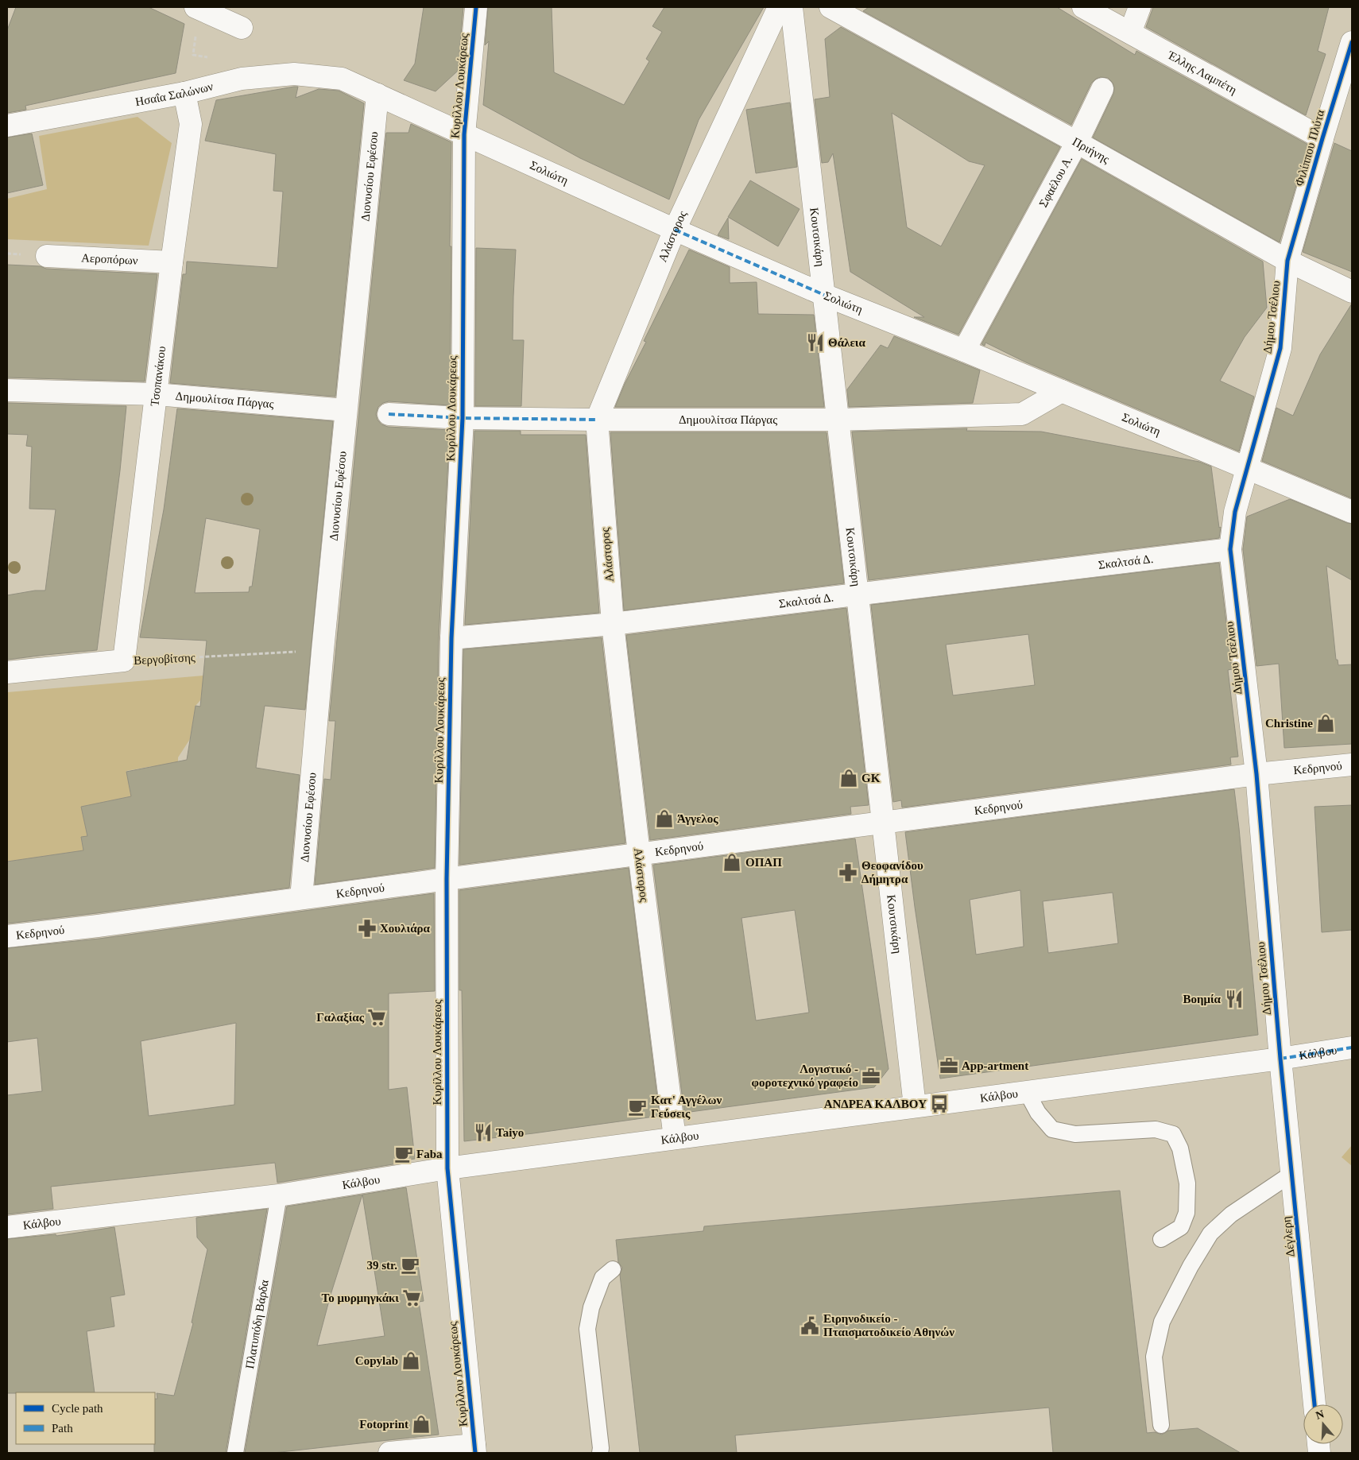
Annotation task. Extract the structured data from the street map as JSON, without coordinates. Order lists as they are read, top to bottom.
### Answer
{
  "streets": {
    "street": [
      "Έλλης Λαμπέτη",
      "Κυρίλλου Λουκάρεως",
      "Ησαΐα Σαλώνων",
      "Φιλίππου Πλύτα",
      "Πριήνης",
      "Σολιώτη",
      "Διονυσίου Εφέσου",
      "Σφαέλου Α.",
      "Αλάστορος",
      "Κουτσικάρη",
      "Αεροπόρων",
      "Δήμου Τσέλιου",
      "Τσοπανάκου",
      "Δημουλίτσα Πάργας",
      "Σκαλτσά Δ.",
      "Βεργοβίτσης",
      "Κεδρηνού",
      "Κάλβου",
      "Δέγλερη"
    ],
    "lane": ["Πλατυπόδη Βάρδα"]
  },
  "crossings": [
    ["Έλλης Λαμπέτη", "Φιλίππου Πλύτα"],
    ["Κυρίλλου Λουκάρεως", "Σολιώτη"],
    ["Κυρίλλου Λουκάρεως", "Δημουλίτσα Πάργας"],
    ["Κυρίλλου Λουκάρεως", "Σκαλτσά Δ."],
    ["Κυρίλλου Λουκάρεως", "Κεδρηνού"],
    ["Κυρίλλου Λουκάρεως", "Κάλβου"],
    ["Ησαΐα Σαλώνων", "Σολιώτη"],
    ["Ησαΐα Σαλώνων", "Τσοπανάκου"],
    ["Φιλίππου Πλύτα", "Πριήνης"],
    ["Φιλίππου Πλύτα", "Δήμου Τσέλιου"],
    ["Πριήνης", "Σφαέλου Α."],
    ["Πριήνης", "Δήμου Τσέλιου"],
    ["Σολιώτη", "Διονυσίου Εφέσου"],
    ["Σολιώτη", "Σφαέλου Α."],
    ["Σολιώτη", "Αλάστορος"],
    ["Σολιώτη", "Κουτσικάρη"],
    ["Σολιώτη", "Δήμου Τσέλιου"],
    ["Σολιώτη", "Δημουλίτσα Πάργας"],
    ["Διονυσίου Εφέσου", "Δημουλίτσα Πάργας"],
    ["Διονυσίου Εφέσου", "Βεργοβίτσης"],
    ["Διονυσίου Εφέσου", "Κεδρηνού"],
    ["Αλάστορος", "Δημουλίτσα Πάργας"],
    ["Αλάστορος", "Σκαλτσά Δ."],
    ["Αλάστορος", "Κεδρηνού"],
    ["Αλάστορος", "Κάλβου"],
    ["Κουτσικάρη", "Δημουλίτσα Πάργας"],
    ["Κουτσικάρη", "Σκαλτσά Δ."],
    ["Κουτσικάρη", "Κεδρηνού"],
    ["Κουτσικάρη", "Κάλβου"],
    ["Αεροπόρων", "Τσοπανάκου"],
    ["Δήμου Τσέλιου", "Σκαλτσά Δ."],
    ["Δήμου Τσέλιου", "Κεδρηνού"],
    ["Δήμου Τσέλιου", "Κάλβου"],
    ["Δήμου Τσέλιου", "Δέγλερη"],
    ["Τσοπανάκου", "Δημουλίτσα Πάργας"],
    ["Τσοπανάκου", "Βεργοβίτσης"],
    ["Κάλβου", "Δέγλερη"],
    ["Κάλβου", "Πλατυπόδη Βάρδα"]
  ],
  "places": {
    "restaurant": ["Θάλεια", "Βοημία", "Taiyo"],
    "shop": [
      "Christine",
      "GK",
      "Άγγελος",
      "ΟΠΑΠ",
      "Copylab",
      "Fotoprint"
    ],
    "pharmacy": ["Θεοφανίδου Δήμητρα", "Χουλιάρα"],
    "supermarket": ["Γαλαξίας", "Το μυρμηγκάκι"],
    "office": ["App-artment", "Λογιστικό - φοροτεχνικό γραφείο"],
    "bus stop": ["ΑΝΔΡΕΑ ΚΑΛΒΟΥ"],
    "cafe": ["Κατ' Αγγέλων Γεύσεις", "Faba", "39 str."],
    "public building": ["Ειρηνοδικείο - Πταισματοδικείο Αθηνών"]
  },
  "legend": ["Cycle path", "Path"],
  "north": "top"
}
